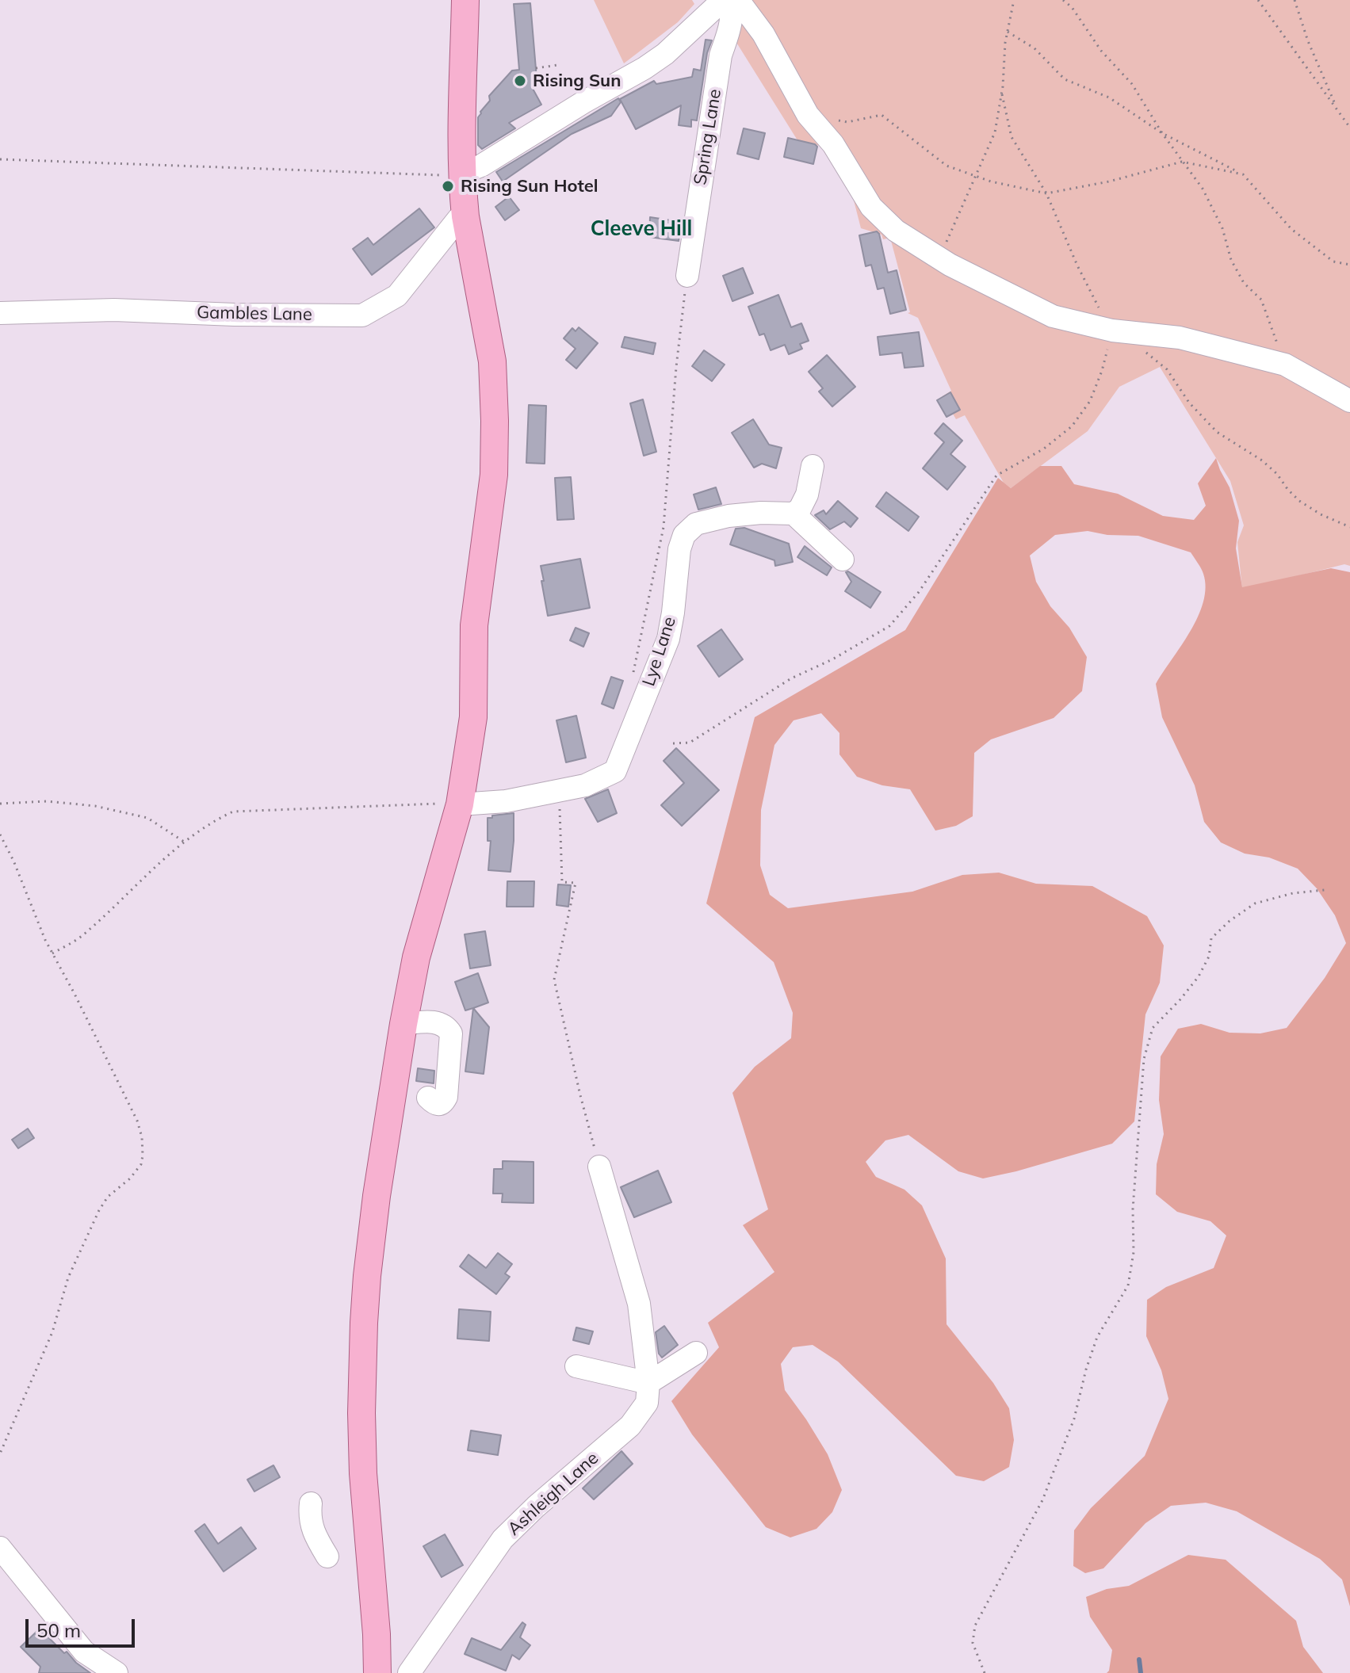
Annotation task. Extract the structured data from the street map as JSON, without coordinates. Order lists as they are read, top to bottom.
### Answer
{
  "streets": {
    "street": [
      "Spring Lane",
      "Gambles Lane",
      "Lye Lane",
      "Ashleigh Lane"
    ]
  },
  "districts": ["Cleeve Hill"],
  "places": ["Rising Sun", "Rising Sun Hotel"],
  "scale_bar": "50 m"
}
